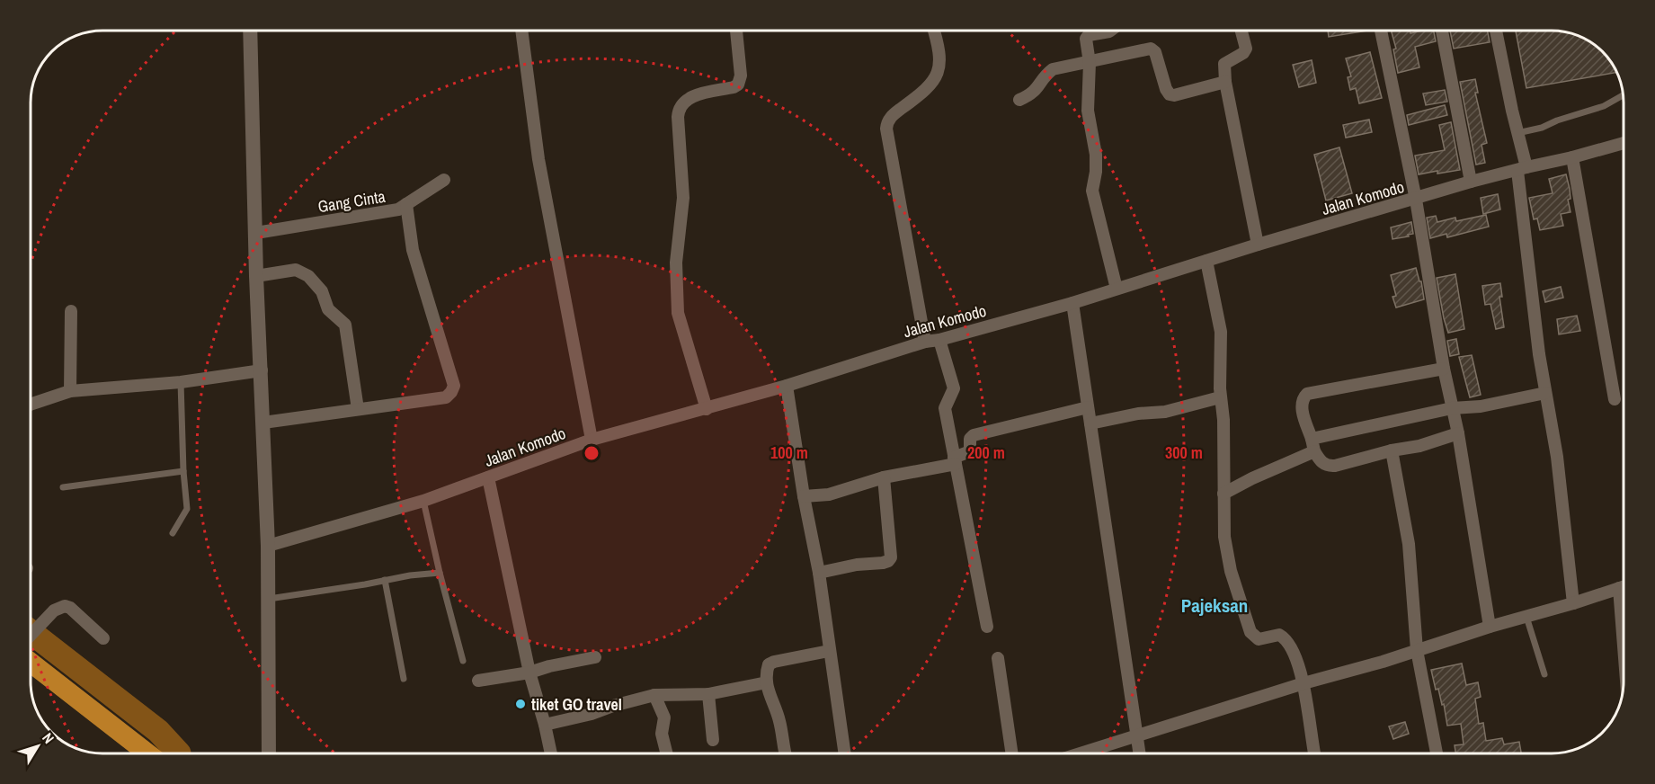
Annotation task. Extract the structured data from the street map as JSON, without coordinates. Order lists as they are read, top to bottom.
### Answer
{
  "streets": {
    "street": ["Jalan Komodo", "Gang Cinta"]
  },
  "districts": ["Pajeksan"],
  "places": ["tiket GO travel"],
  "north": "top right",
  "rings": ["100 m", "200 m", "300 m"]
}
